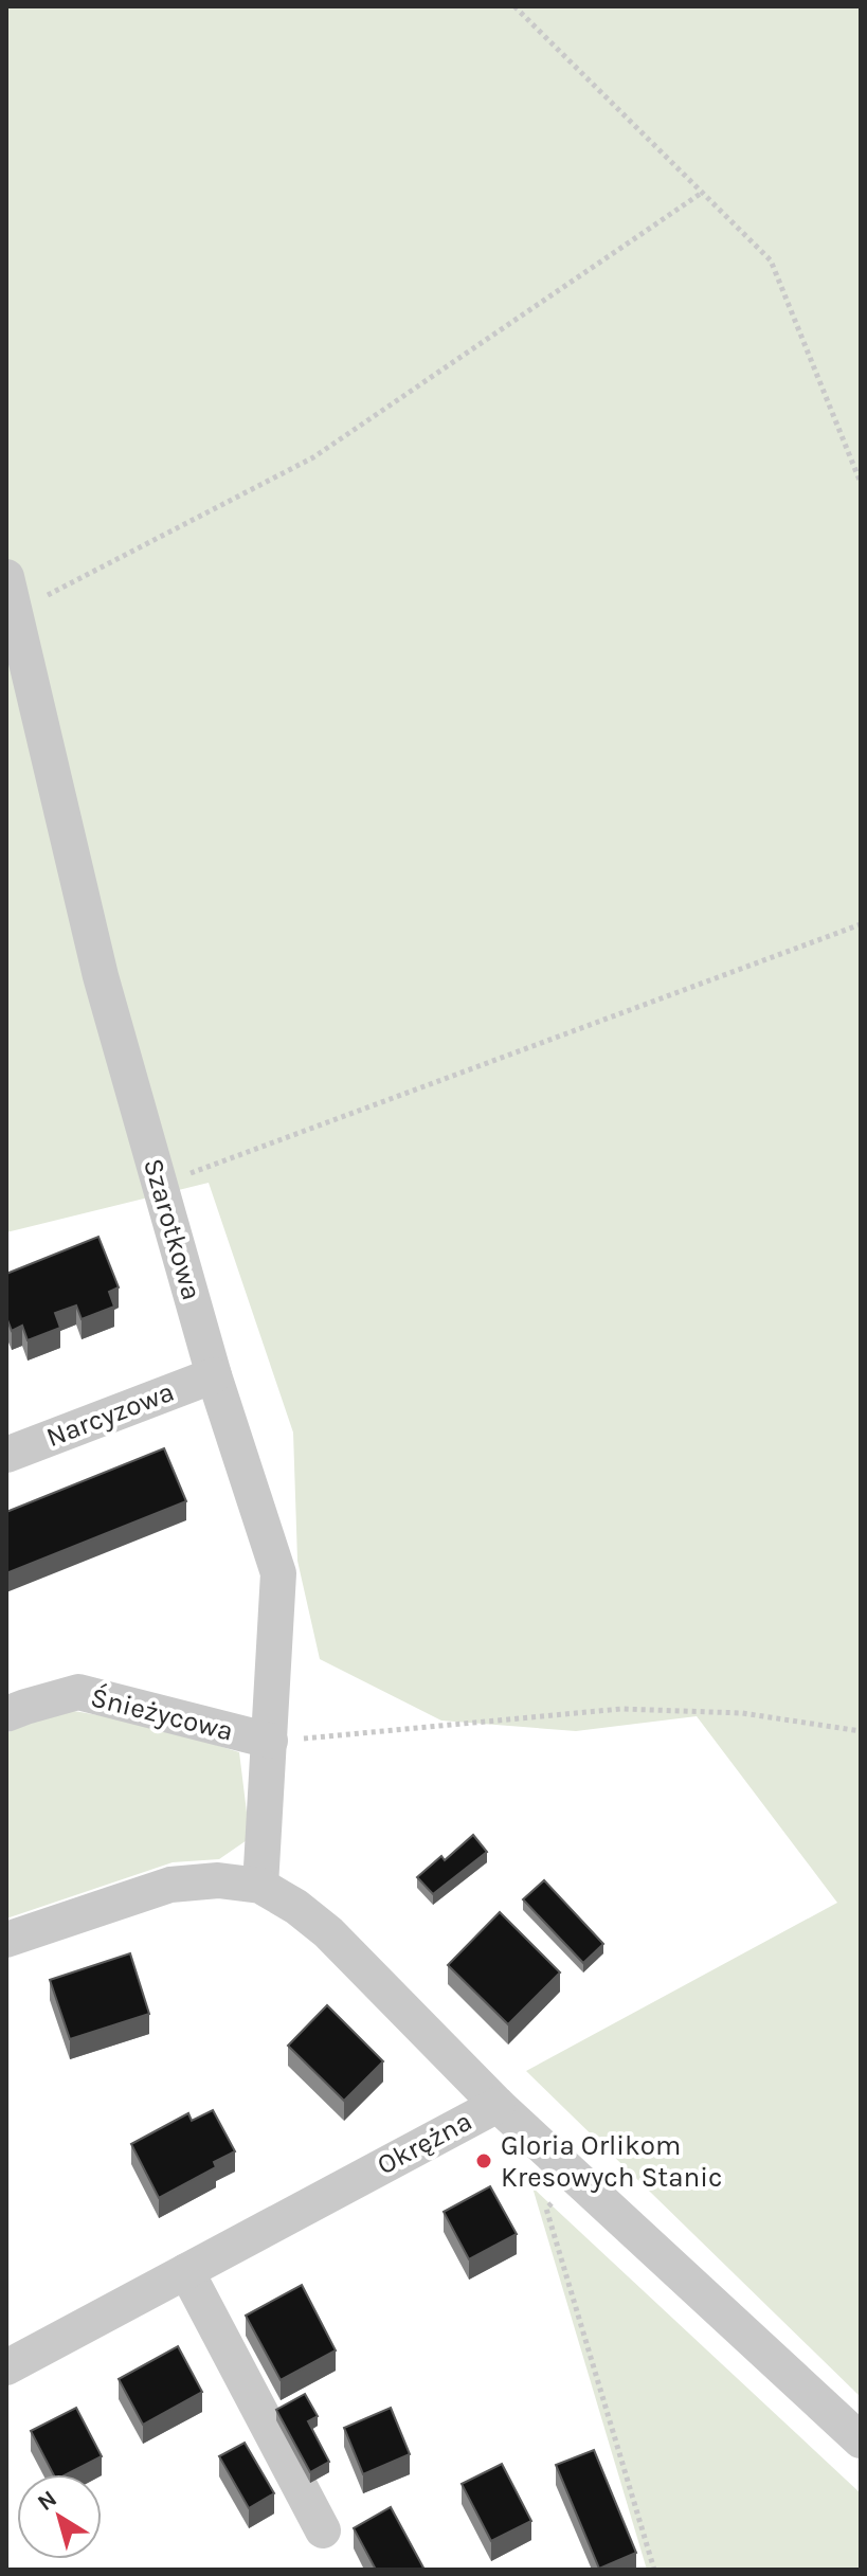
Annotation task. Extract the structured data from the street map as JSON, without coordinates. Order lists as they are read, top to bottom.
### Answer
{
  "streets": {
    "street": [
      "Szarotkowa",
      "Narcyzowa",
      "Śnieżycowa",
      "Okrężna"
    ]
  },
  "crossings": [
    ["Szarotkowa", "Narcyzowa"],
    ["Szarotkowa", "Śnieżycowa"]
  ],
  "places": ["Gloria Orlikom Kresowych Stanic"],
  "north": "top left"
}
